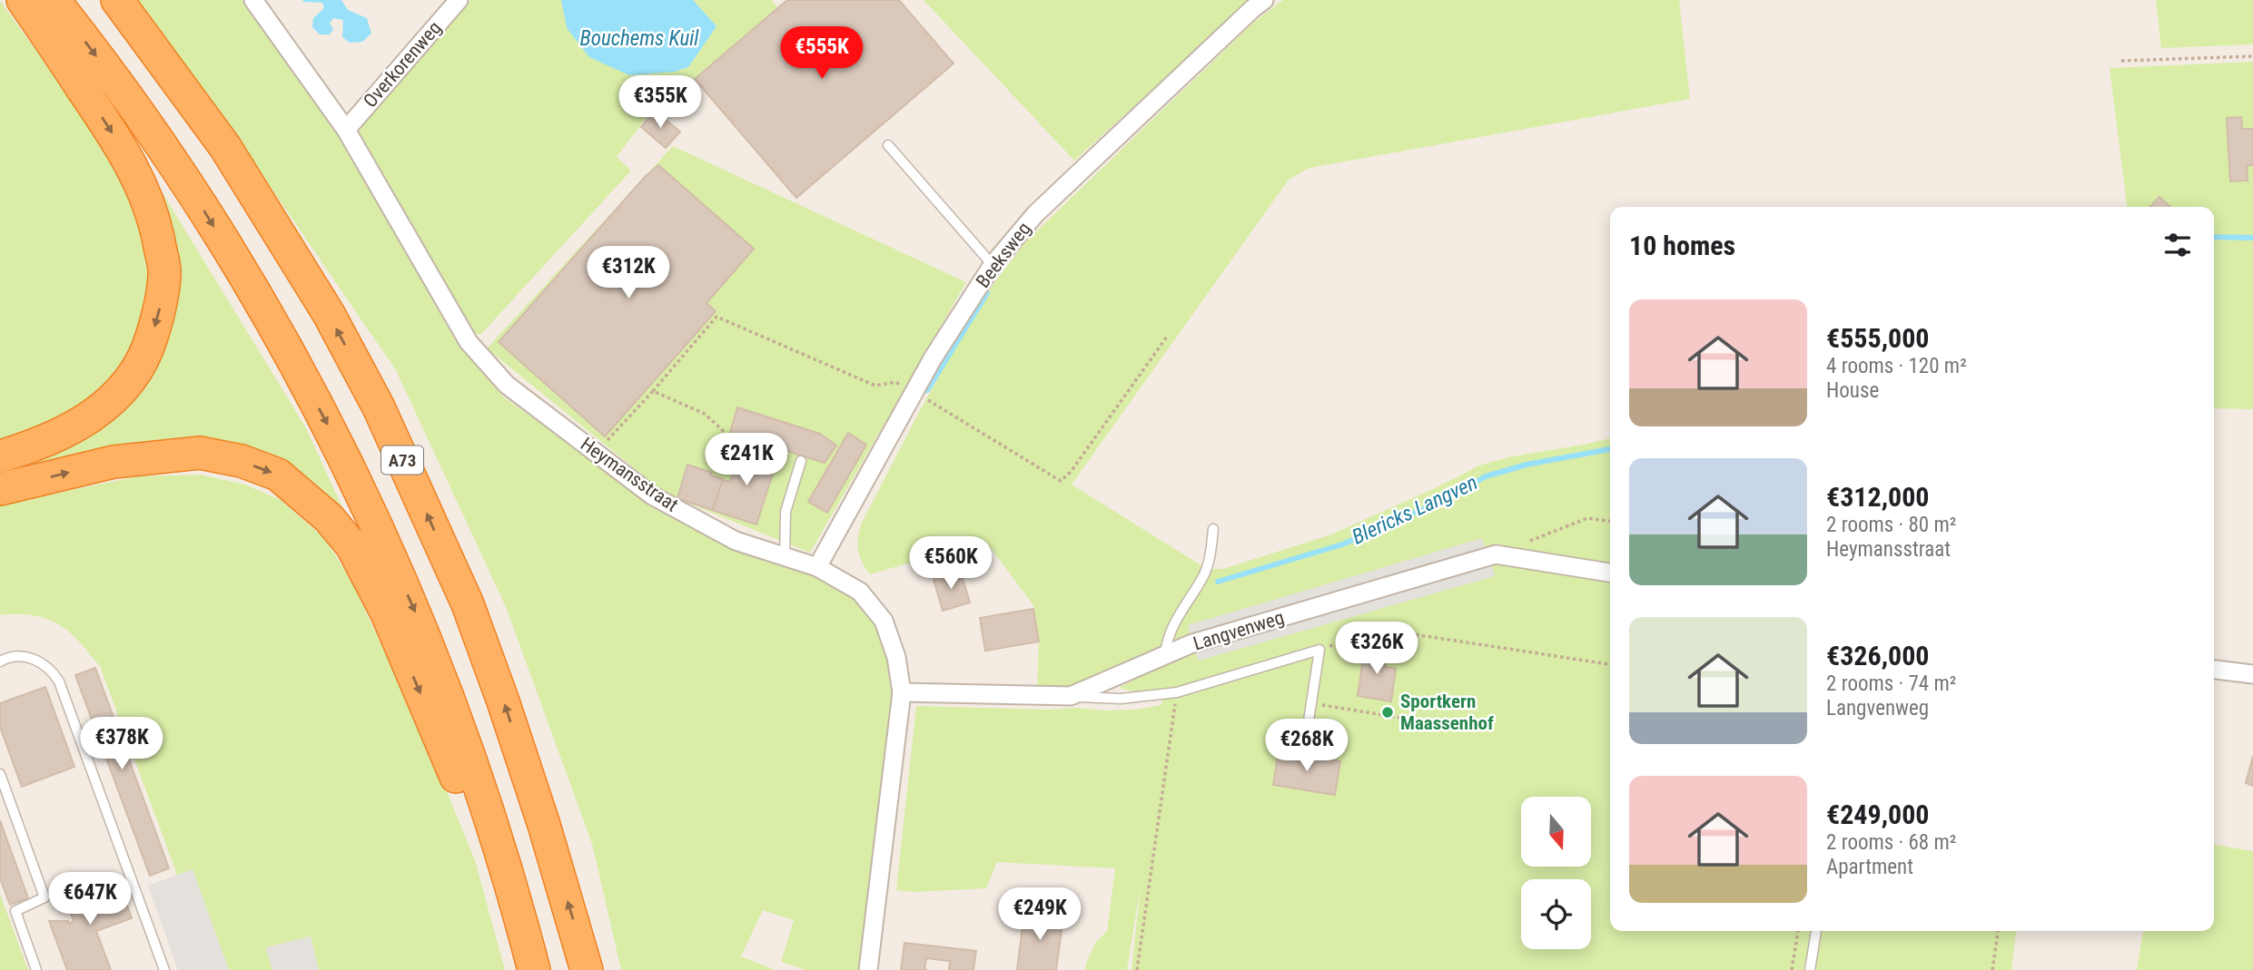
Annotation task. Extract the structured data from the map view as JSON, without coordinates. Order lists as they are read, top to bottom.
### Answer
{
  "streets": {
    "highway": ["A73"],
    "street": [
      "Overkorenweg",
      "Beeksweg",
      "Heymansstraat",
      "Langvenweg"
    ]
  },
  "crossings": [
    ["Overkorenweg", "Heymansstraat"],
    ["Beeksweg", "Heymansstraat"],
    ["Heymansstraat", "Langvenweg"]
  ],
  "water": ["Bouchems Kuil", "Blericks Langven"],
  "places": ["Sportkern Maassenhof"],
  "north": "bottom",
  "page": {
    "price": [
      "€555K",
      "€355K",
      "€312K",
      "€241K",
      "€560K",
      "€326K",
      "€378K",
      "€268K",
      "€647K",
      "€249K"
    ],
    "heading": "10 homes",
    "list": [
      {
        "name": "€555,000",
        "note": "4 rooms · 120 m² · House"
      },
      {
        "name": "€312,000",
        "note": "2 rooms · 80 m² · Heymansstraat"
      },
      {
        "name": "€326,000",
        "note": "2 rooms · 74 m² · Langvenweg"
      },
      {
        "name": "€249,000",
        "note": "2 rooms · 68 m² · Apartment"
      }
    ]
  }
}
